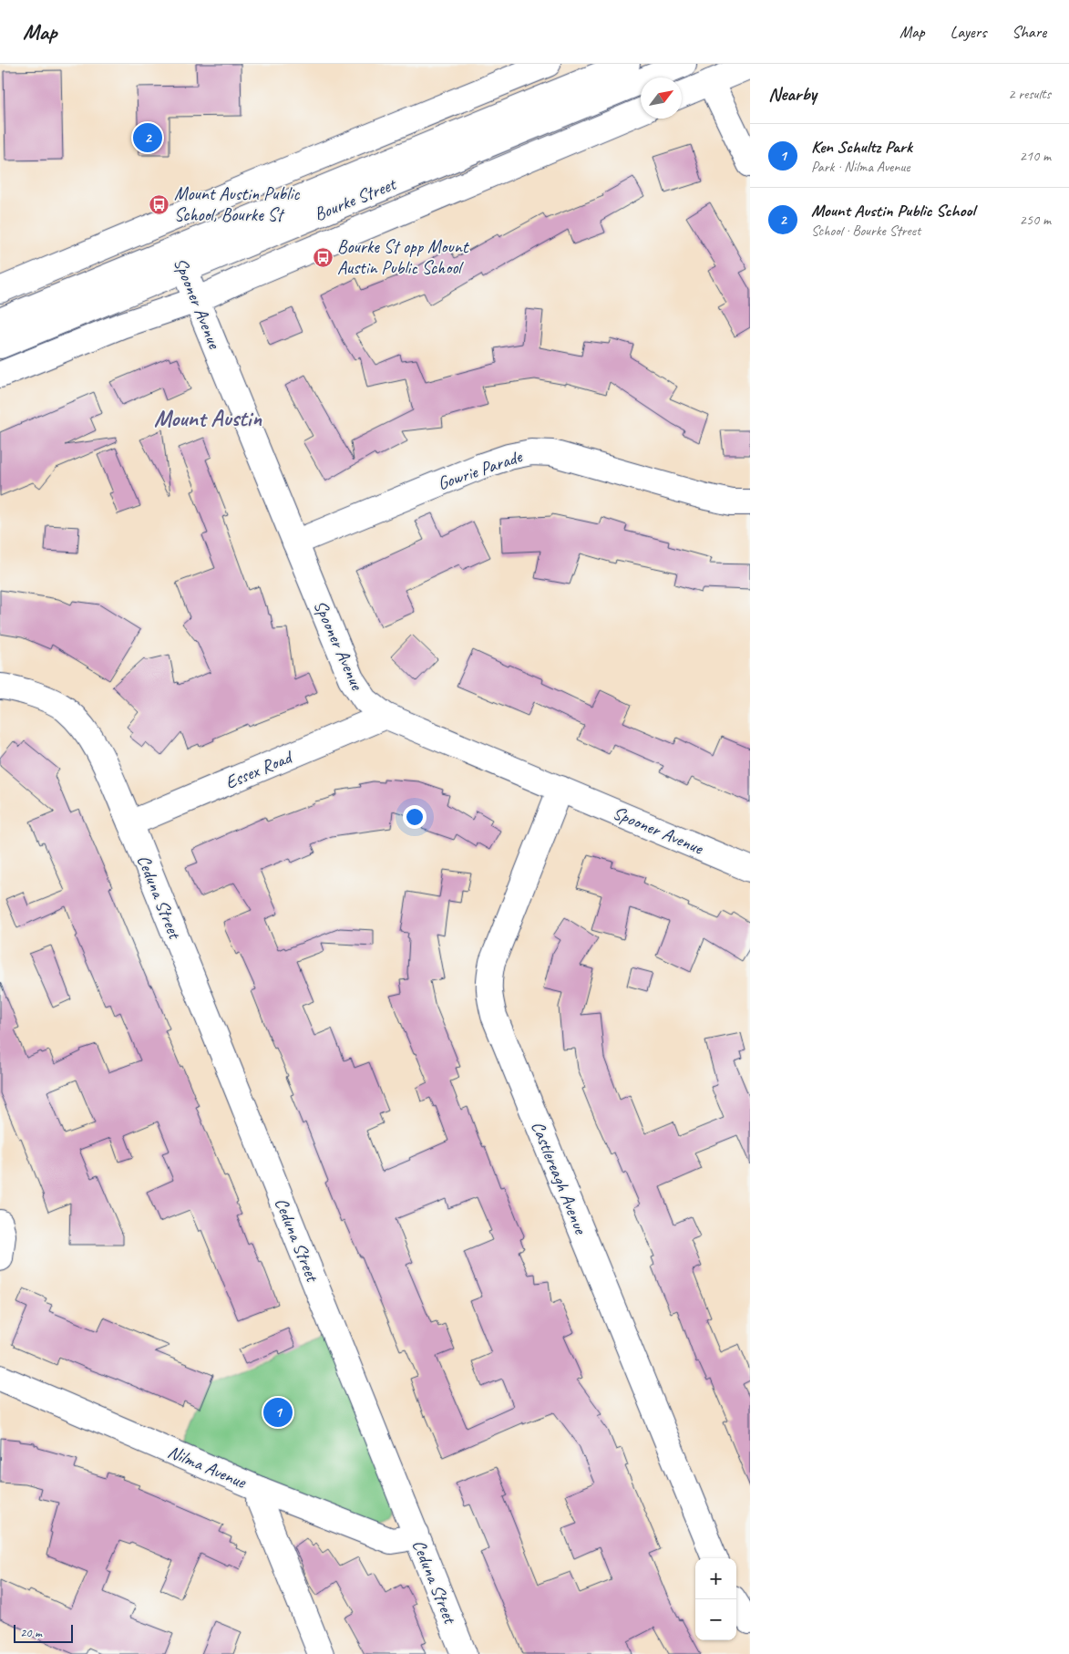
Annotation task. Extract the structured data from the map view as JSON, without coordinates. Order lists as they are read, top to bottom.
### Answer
{
  "streets": {
    "street": [
      "Bourke Street",
      "Spooner Avenue",
      "Gowrie Parade",
      "Essex Road",
      "Ceduna Street",
      "Castlereagh Avenue",
      "Nilma Avenue"
    ]
  },
  "crossings": [
    ["Bourke Street", "Spooner Avenue"],
    ["Spooner Avenue", "Gowrie Parade"],
    ["Spooner Avenue", "Essex Road"],
    ["Spooner Avenue", "Castlereagh Avenue"],
    ["Essex Road", "Ceduna Street"],
    ["Ceduna Street", "Nilma Avenue"]
  ],
  "districts": ["Mount Austin"],
  "places": {
    "bus stop": ["Mount Austin Public School, Bourke St", "Bourke St opp Mount Austin Public School"]
  },
  "scale_bar": "20 m",
  "north": "top right",
  "page": {
    "header": "Map",
    "nav": ["Map", "Layers", "Share"],
    "heading": ["Nearby", "2 results"],
    "pins": ["2", "1"],
    "list": [
      {
        "mark": "1",
        "name": "Ken Schultz Park",
        "note": "Park · Nilma Avenue",
        "value": "210 m"
      },
      {
        "mark": "2",
        "name": "Mount Austin Public School",
        "note": "School · Bourke Street",
        "value": "250 m"
      }
    ],
    "map_buttons": ["+", "−"],
    "scale": "20 m"
  }
}
